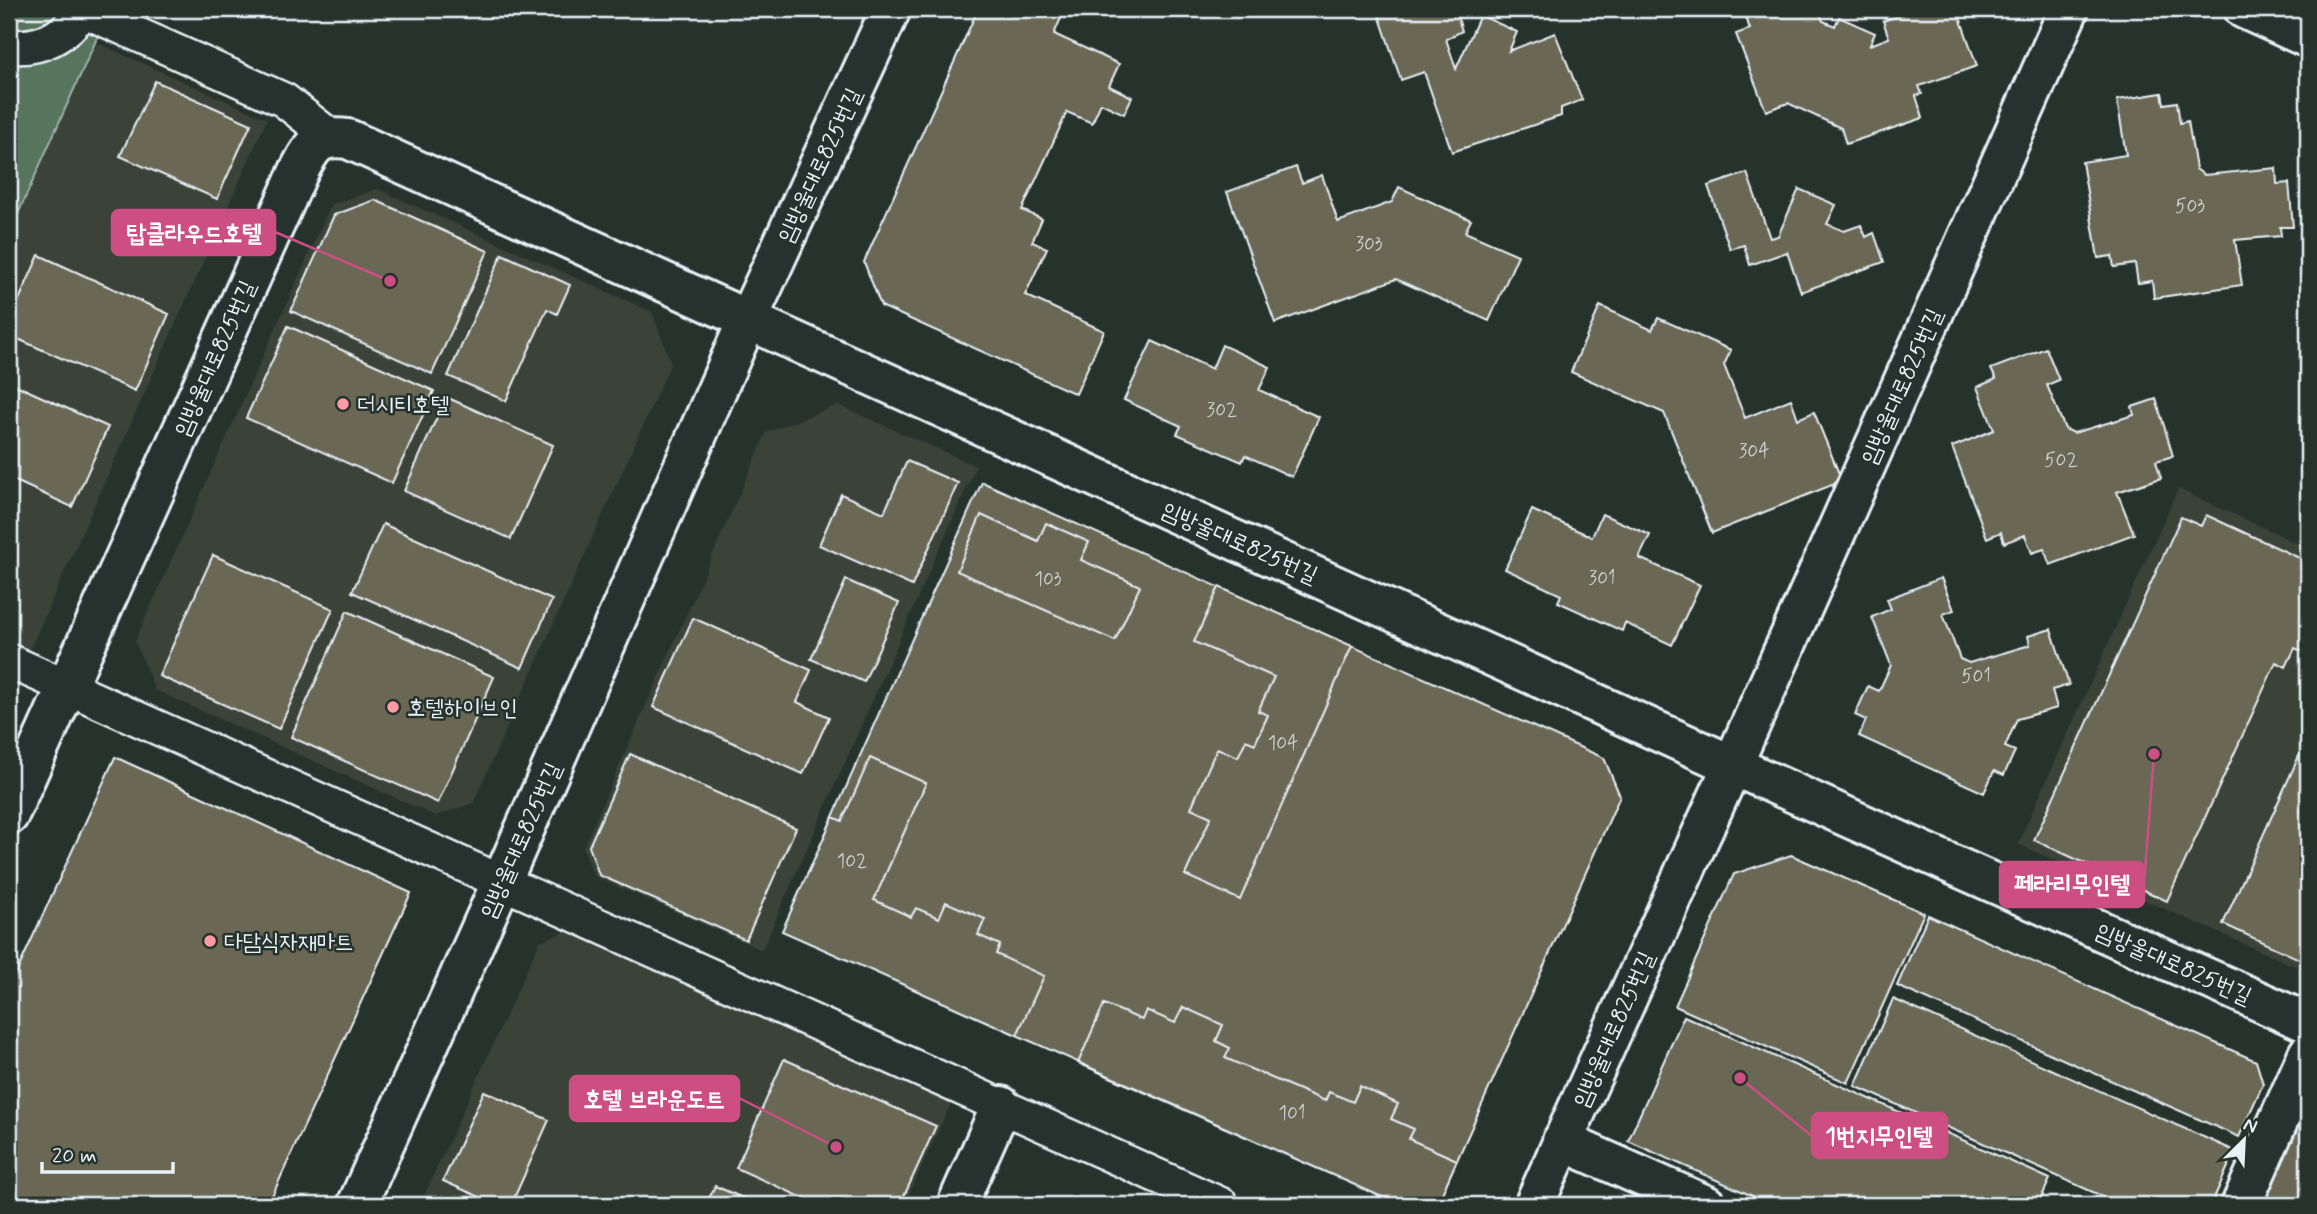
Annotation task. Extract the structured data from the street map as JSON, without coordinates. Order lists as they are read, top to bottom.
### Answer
{
  "streets": {
    "street": ["임방울대로825번길"]
  },
  "places": [
    "탑클라우드호텔",
    "더시티호텔",
    "호텔하이브인",
    "페라리무인텔",
    "다담식자재마트",
    "1번지무인텔",
    "호텔 브라운도트"
  ],
  "house_numbers": [
    "503",
    "303",
    "302",
    "304",
    "502",
    "301",
    "103",
    "501",
    "104",
    "102",
    "101"
  ],
  "scale_bar": "20 m",
  "north": "top right"
}
